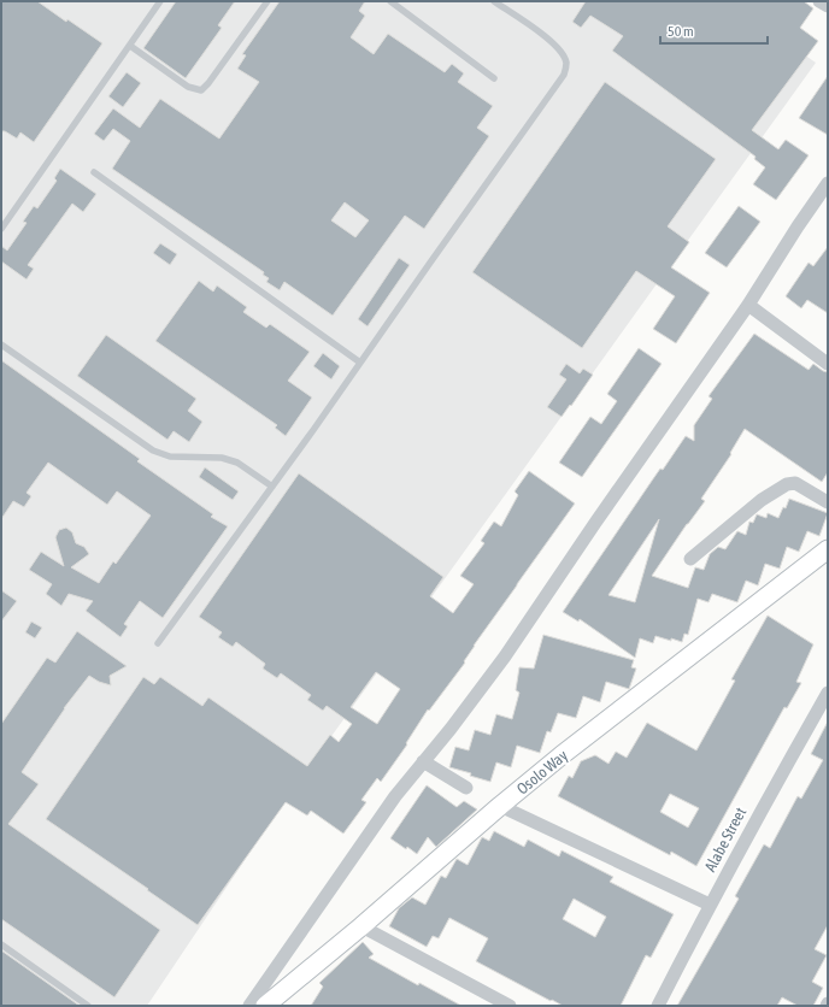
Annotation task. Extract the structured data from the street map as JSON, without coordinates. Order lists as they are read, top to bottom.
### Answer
{
  "streets": {
    "main road": ["Osolo Way"],
    "street": ["Alabe Street"]
  },
  "scale_bar": "50 m"
}
